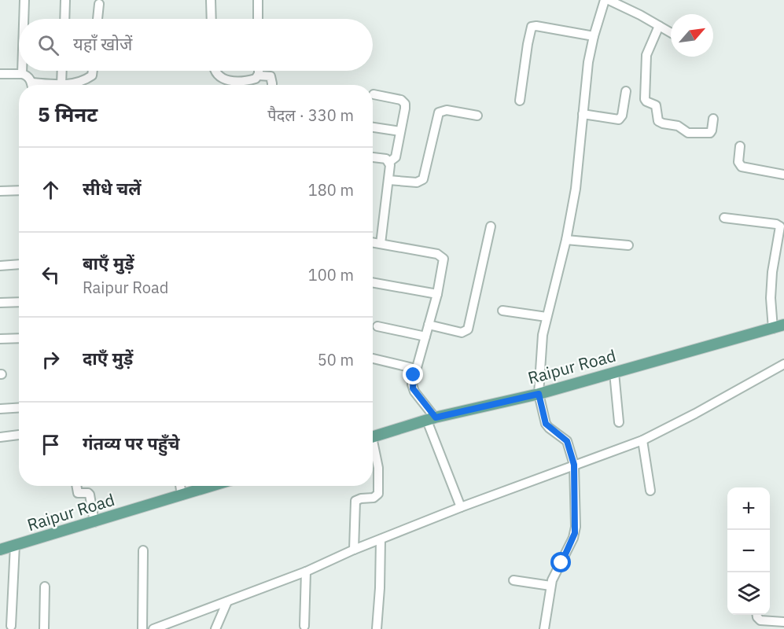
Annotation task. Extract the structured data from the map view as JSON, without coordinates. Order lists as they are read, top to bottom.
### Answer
{
  "streets": {
    "main road": ["Raipur Road"]
  },
  "north": "top right",
  "page": {
    "search": "यहाँ खोजें",
    "heading": ["5 मिनट", "पैदल · 330 m"],
    "list": [
      ["सीधे चलें", "180 m"],
      ["बाएँ मुड़ें", "Raipur Road", "100 m"],
      ["दाएँ मुड़ें", "50 m"],
      "गंतव्य पर पहुँचे"
    ],
    "map_buttons": ["+", "−"]
  }
}
